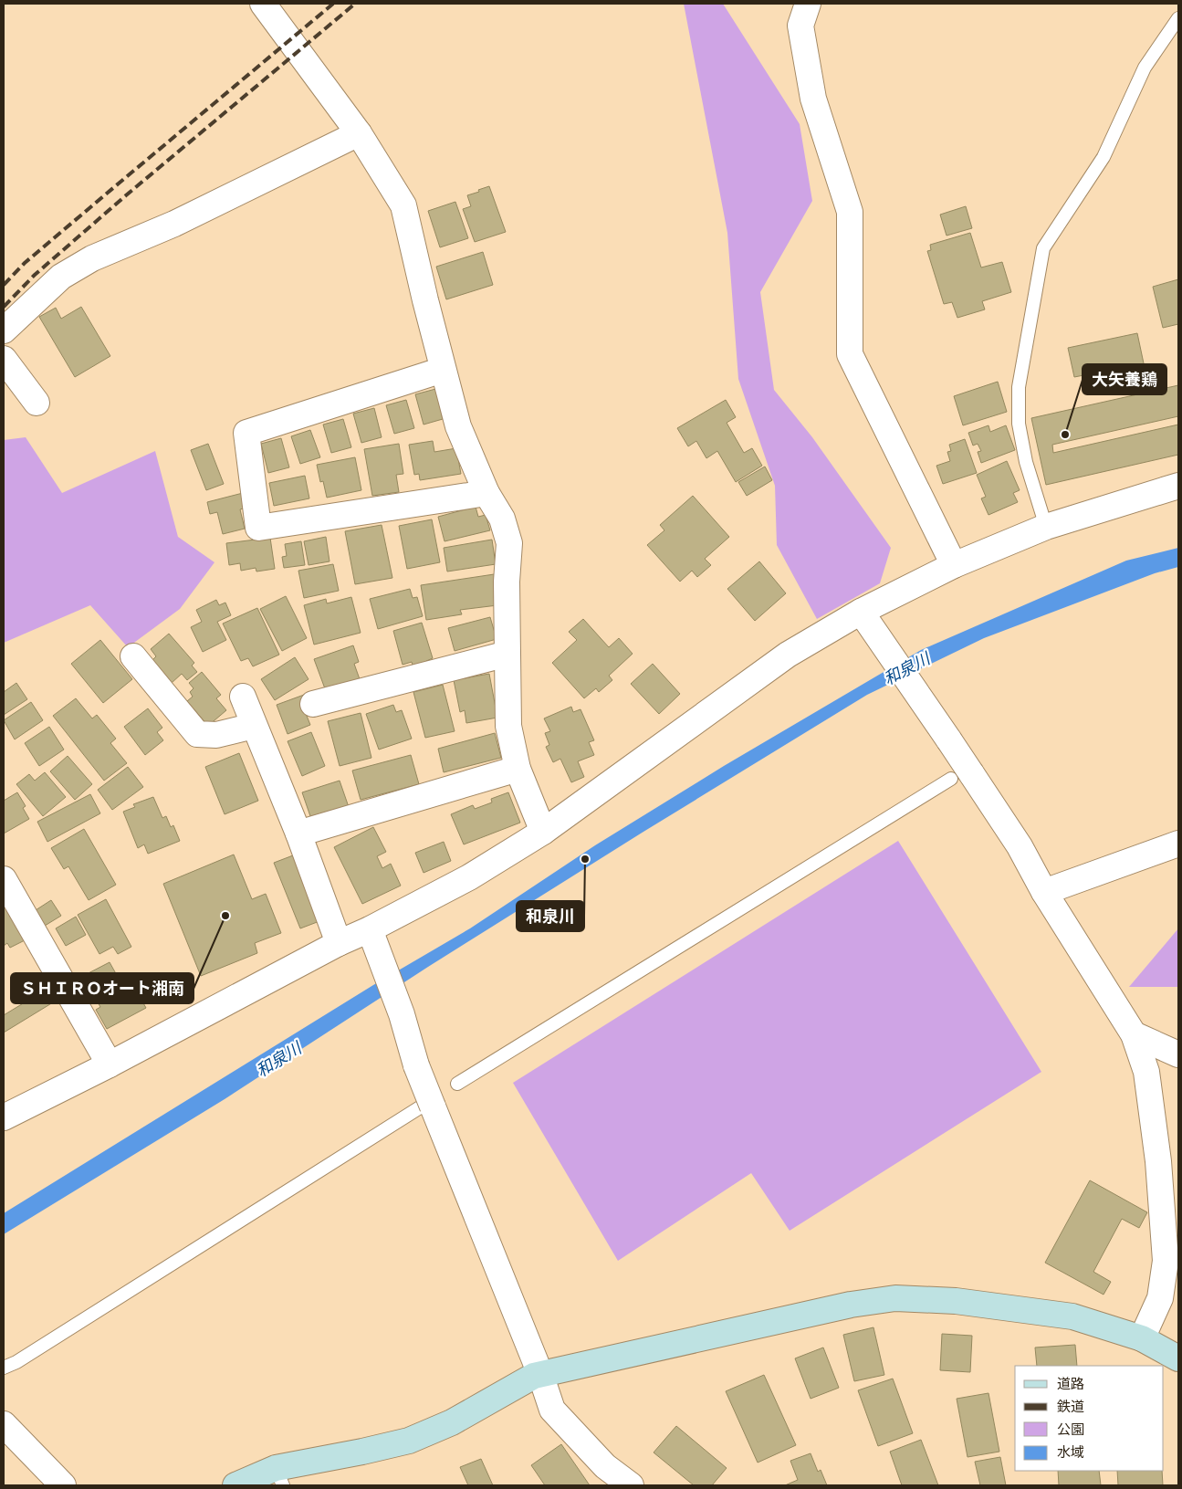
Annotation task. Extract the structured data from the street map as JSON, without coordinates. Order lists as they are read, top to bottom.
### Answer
{
  "water": ["和泉川"],
  "places": ["大矢養鶏", "和泉川", "ＳＨＩＲＯオート湘南"],
  "legend": [
    "道路",
    "鉄道",
    "公園",
    "水域"
  ]
}
